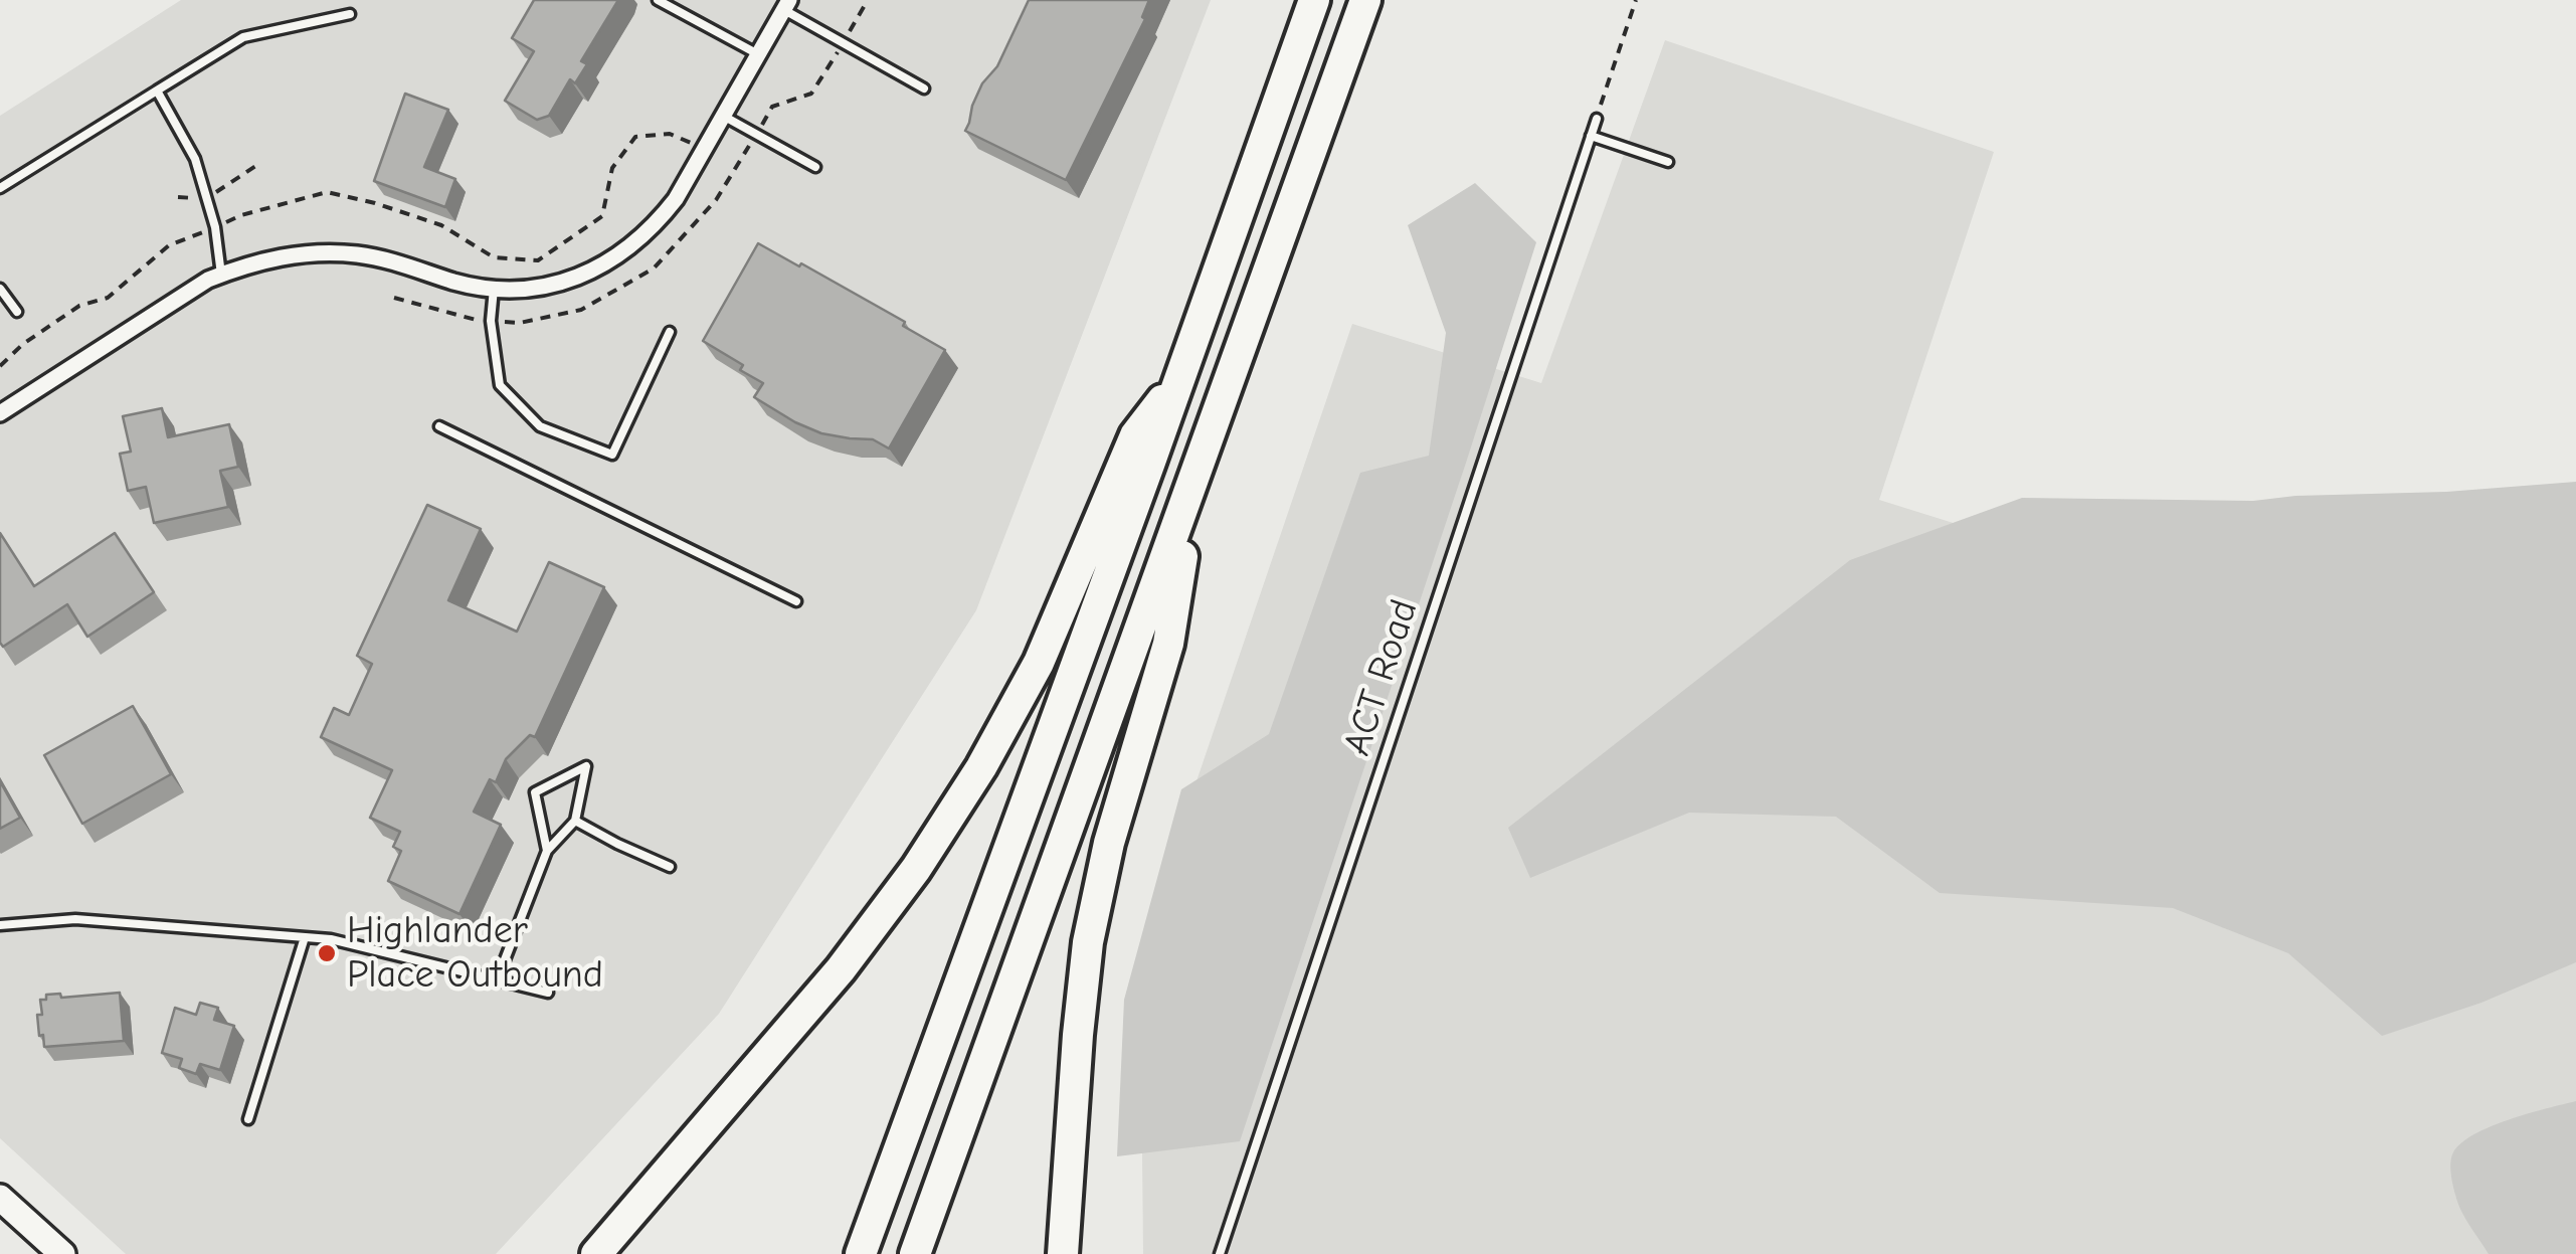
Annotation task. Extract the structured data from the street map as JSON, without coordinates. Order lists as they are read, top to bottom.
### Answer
{
  "streets": {
    "lane": ["ACT Road"]
  },
  "places": ["Highlander Place Outbound"]
}
